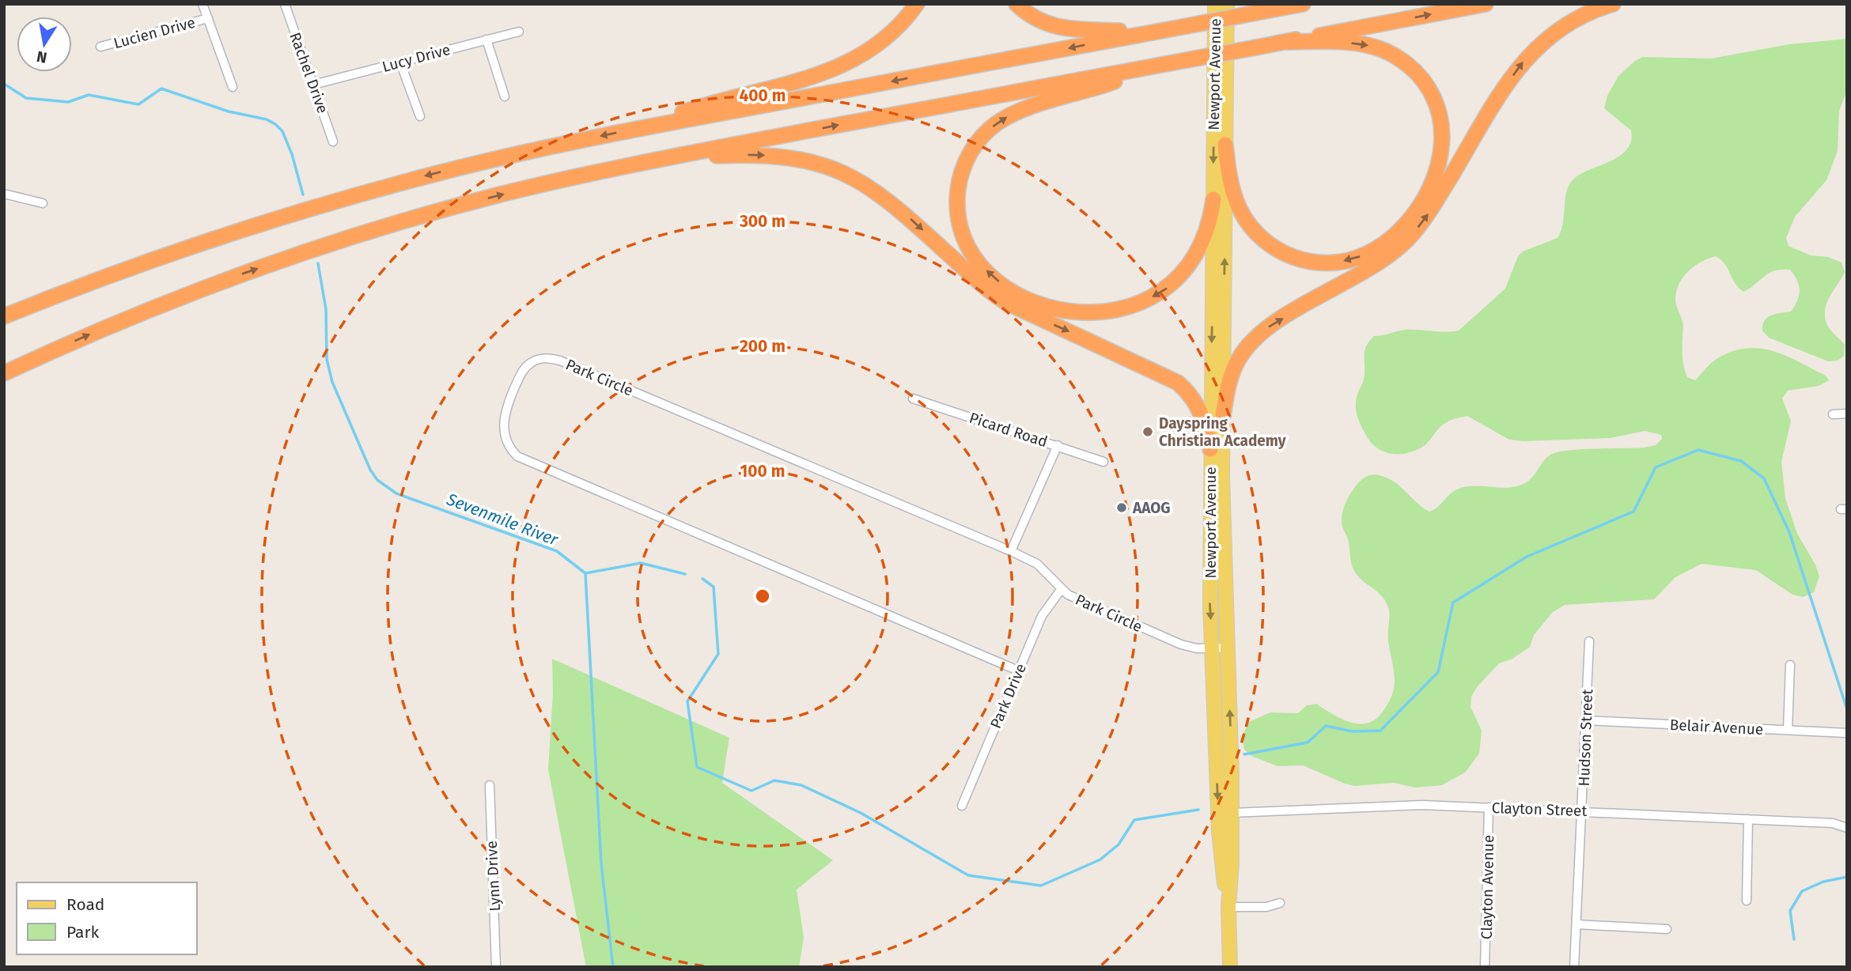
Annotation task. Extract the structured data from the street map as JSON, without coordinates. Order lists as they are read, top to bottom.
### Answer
{
  "streets": {
    "main road": ["Newport Avenue"],
    "street": [
      "Lucien Drive",
      "Lucy Drive",
      "Rachel Drive",
      "Park Circle",
      "Picard Road",
      "Park Drive",
      "Belair Avenue",
      "Hudson Street",
      "Clayton Street",
      "Lynn Drive",
      "Clayton Avenue"
    ]
  },
  "crossings": [
    ["Lucy Drive", "Rachel Drive"],
    ["Newport Avenue", "Park Circle"],
    ["Newport Avenue", "Clayton Street"],
    ["Park Circle", "Park Drive"],
    ["Belair Avenue", "Hudson Street"],
    ["Hudson Street", "Clayton Street"],
    ["Clayton Street", "Clayton Avenue"]
  ],
  "water": ["Sevenmile River"],
  "places": ["Dayspring Christian Academy", "AAOG"],
  "legend": ["Road", "Park"],
  "north": "bottom",
  "rings": [
    "400 m",
    "300 m",
    "200 m",
    "100 m"
  ]
}
